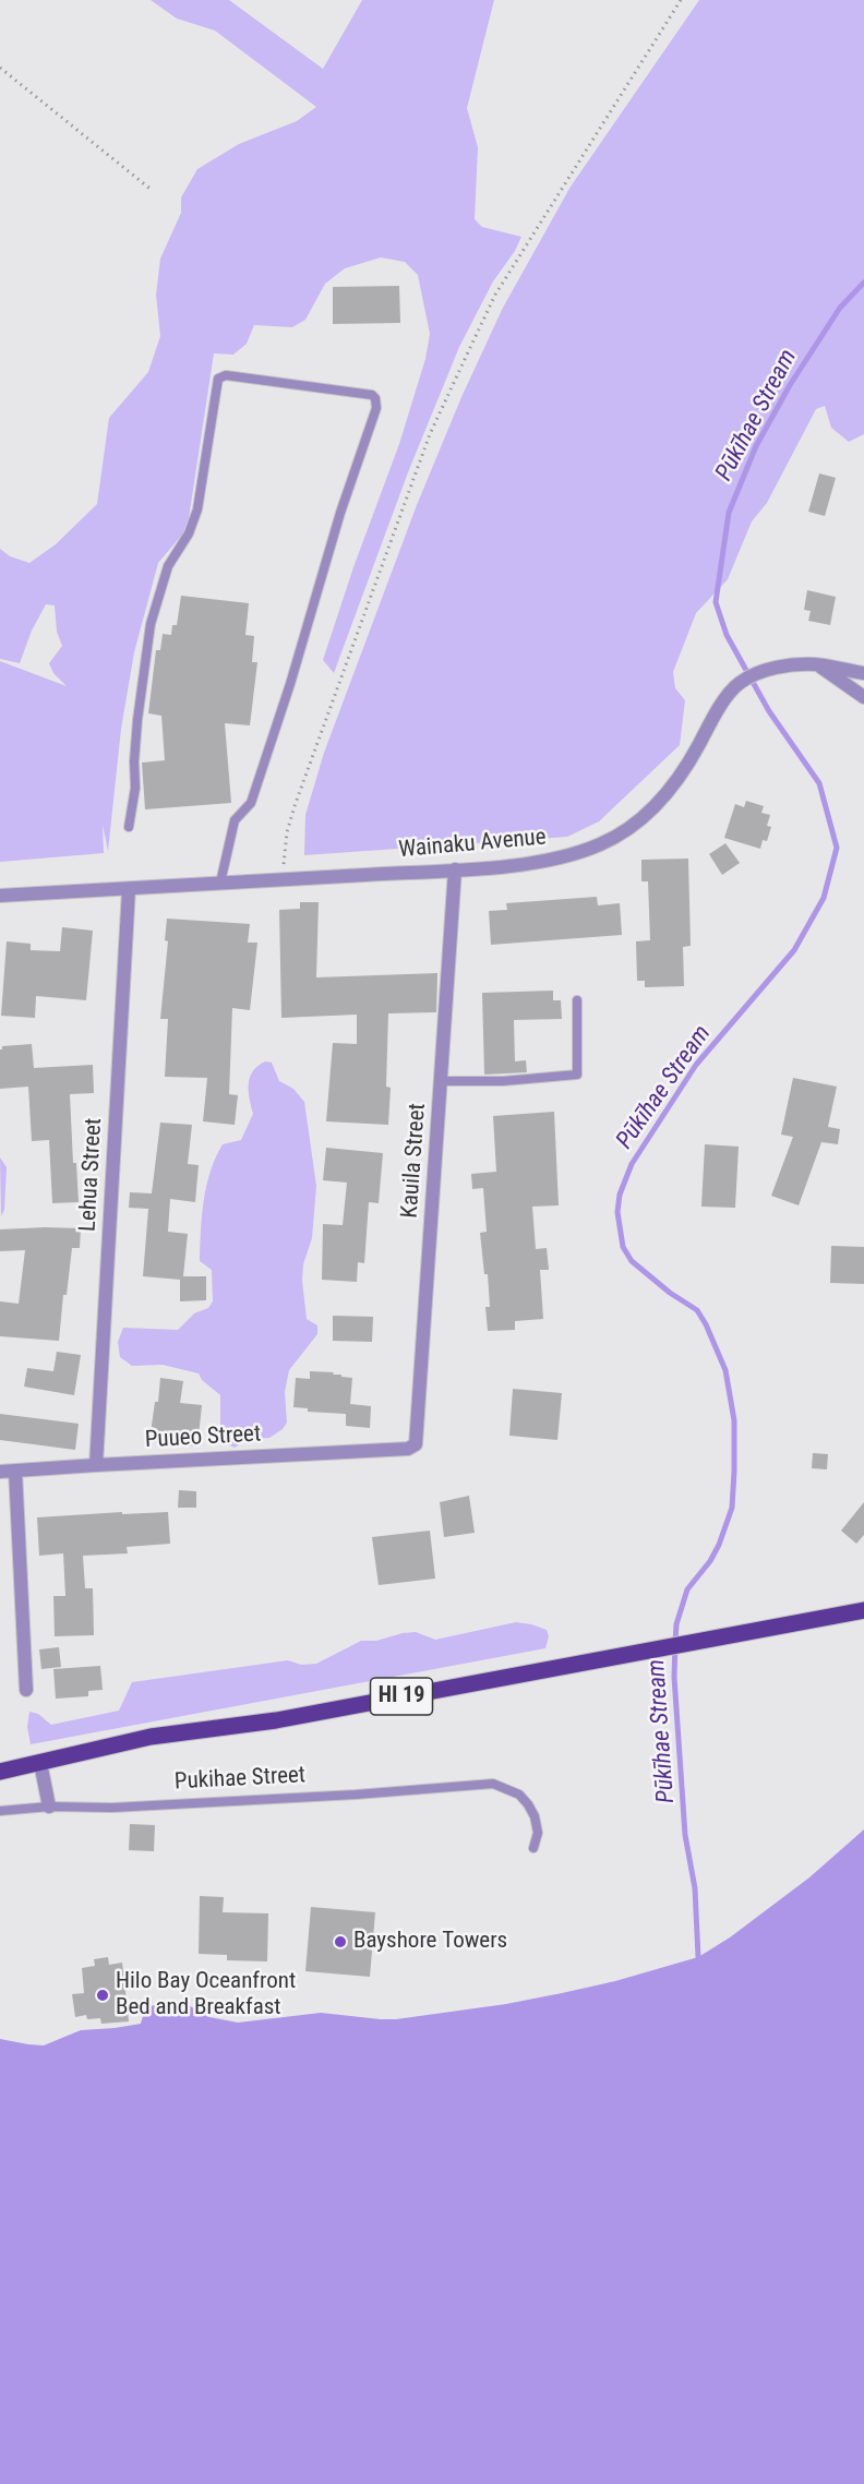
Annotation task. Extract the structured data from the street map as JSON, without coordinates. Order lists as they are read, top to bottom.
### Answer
{
  "streets": {
    "main road": ["HI 19"],
    "street": [
      "Wainaku Avenue",
      "Kauila Street",
      "Lehua Street",
      "Puueo Street"
    ],
    "lane": ["Pukihae Street"]
  },
  "crossings": [
    ["Wainaku Avenue", "Kauila Street"],
    ["Wainaku Avenue", "Lehua Street"],
    ["Kauila Street", "Puueo Street"],
    ["Lehua Street", "Puueo Street"]
  ],
  "water": ["Pūkīhae Stream"],
  "places": ["Bayshore Towers", "Hilo Bay Oceanfront Bed and Breakfast"]
}
